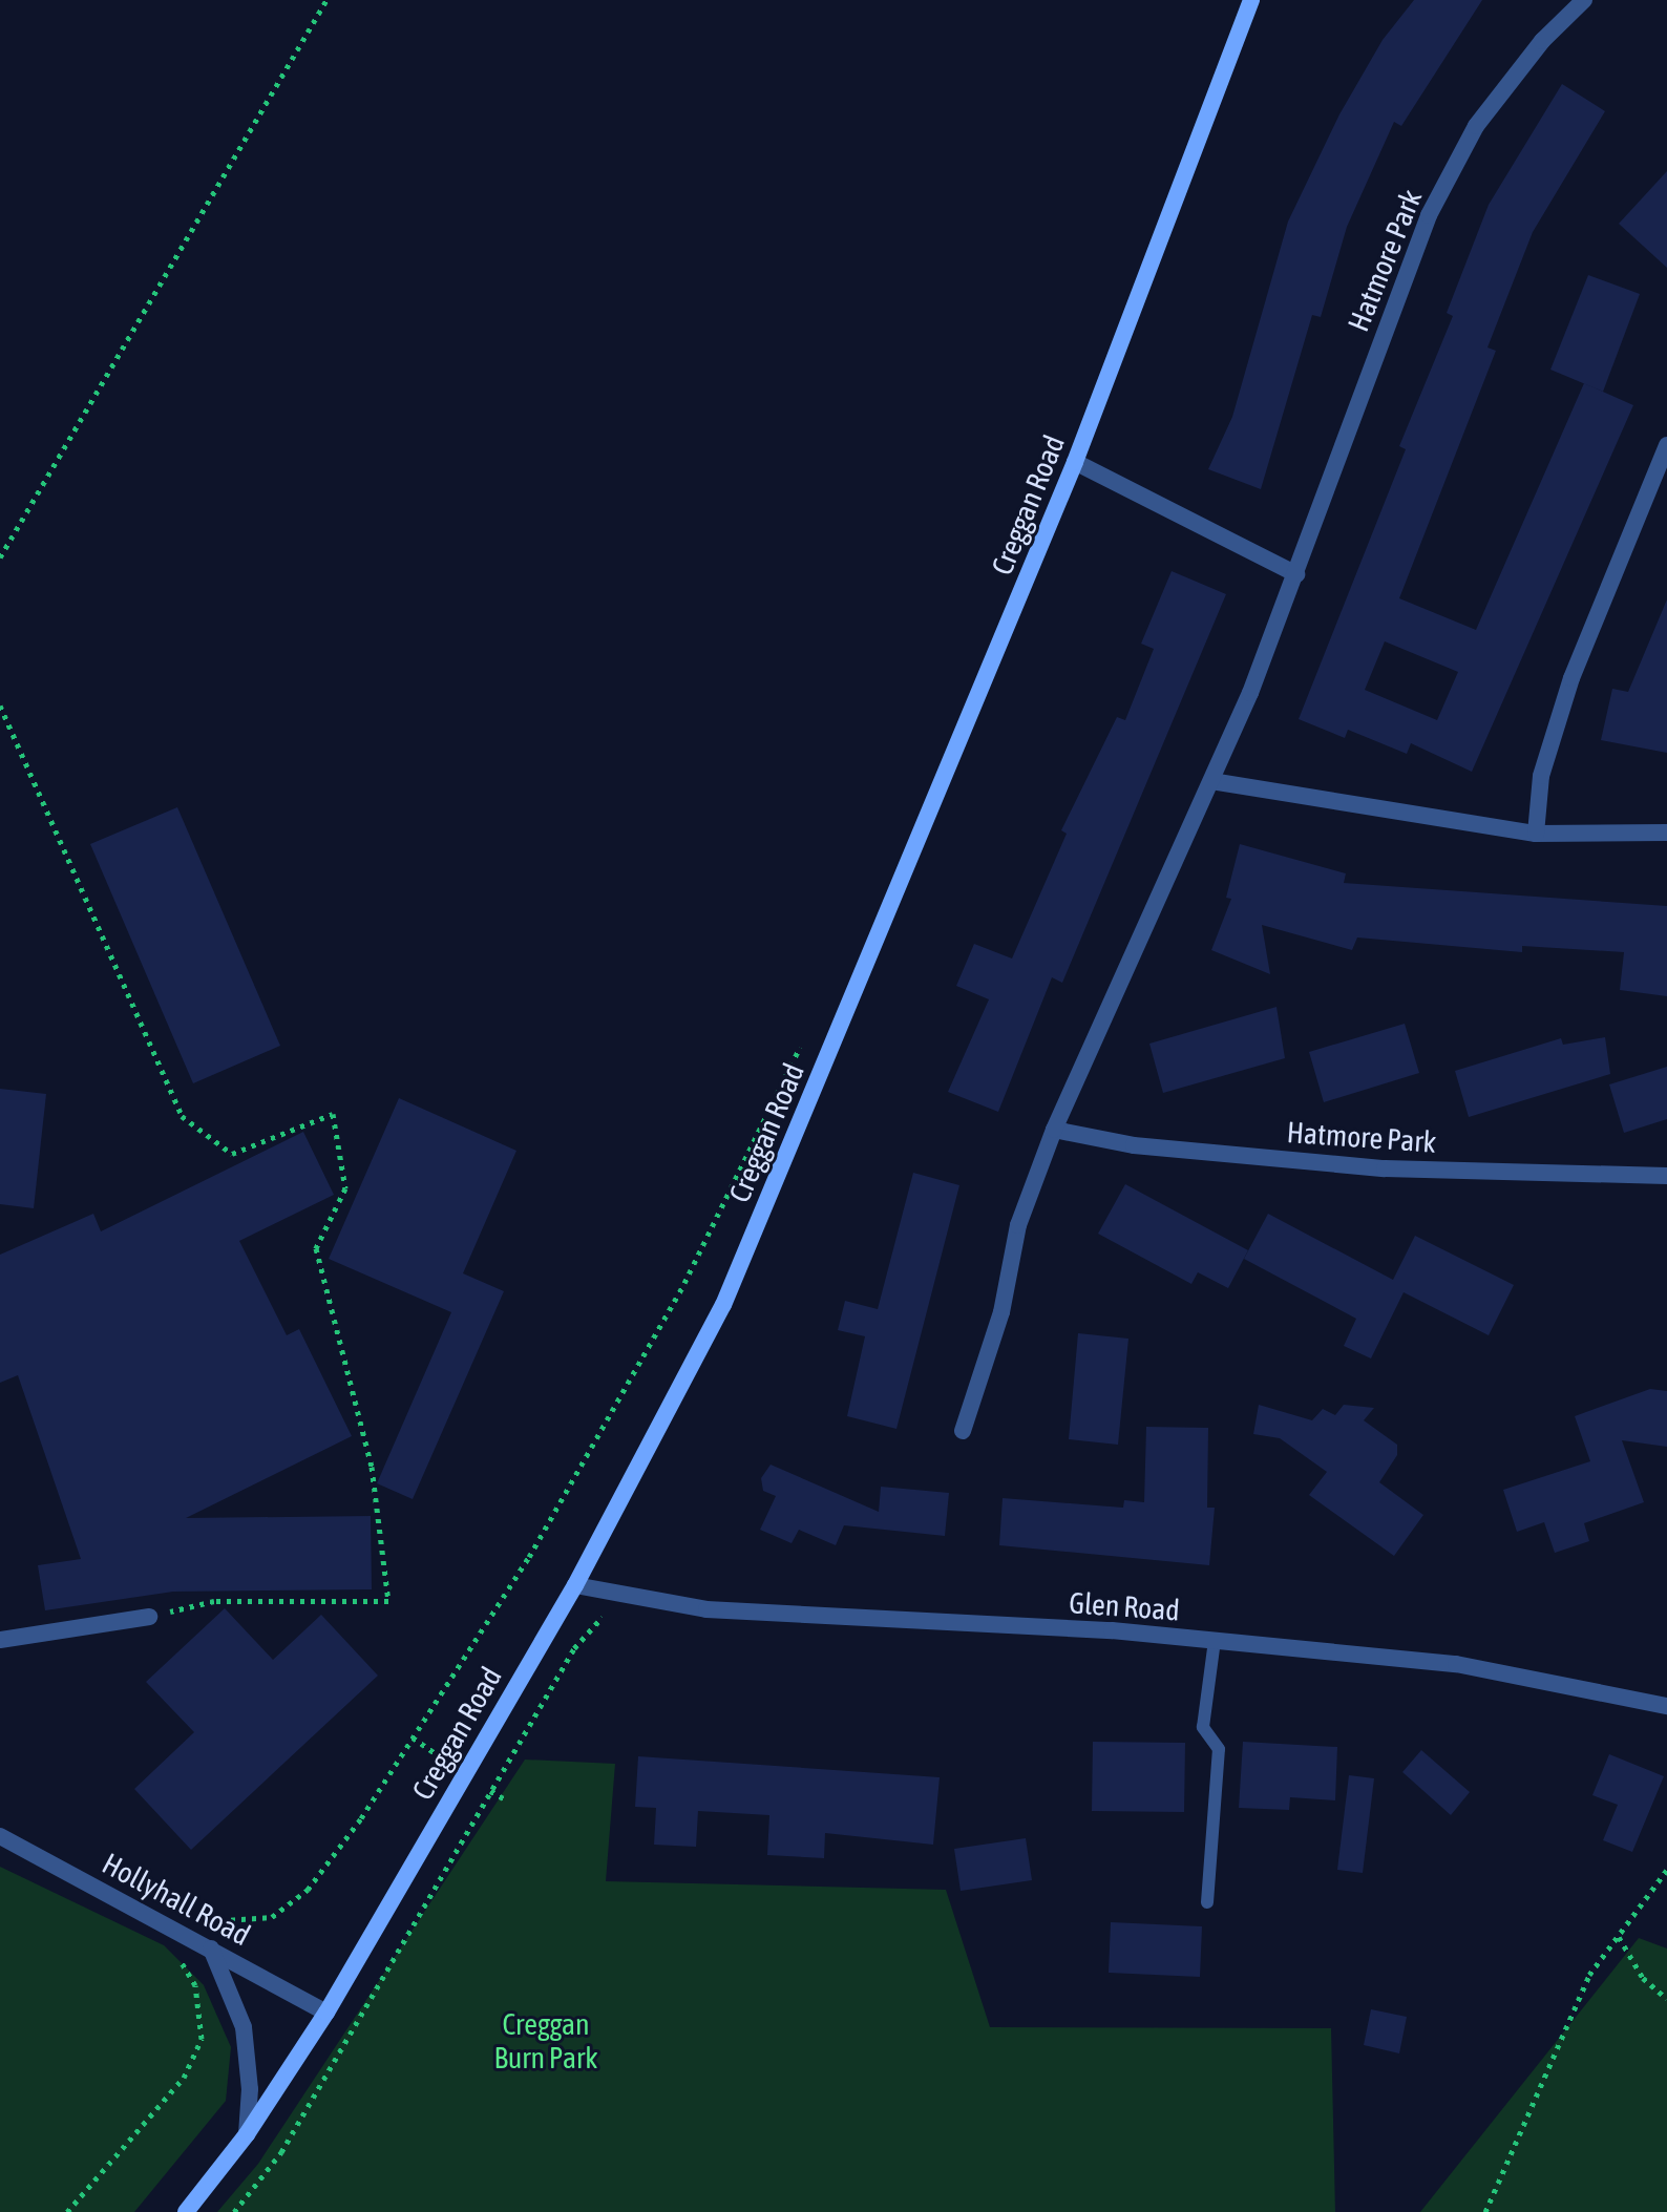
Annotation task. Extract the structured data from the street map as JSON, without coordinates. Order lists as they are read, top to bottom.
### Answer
{
  "streets": {
    "main road": ["Creggan Road"],
    "street": ["Hatmore Park", "Glen Road", "Hollyhall Road"]
  },
  "crossings": [
    ["Creggan Road", "Glen Road"],
    ["Creggan Road", "Hollyhall Road"]
  ],
  "parks": ["Creggan Burn Park"]
}
